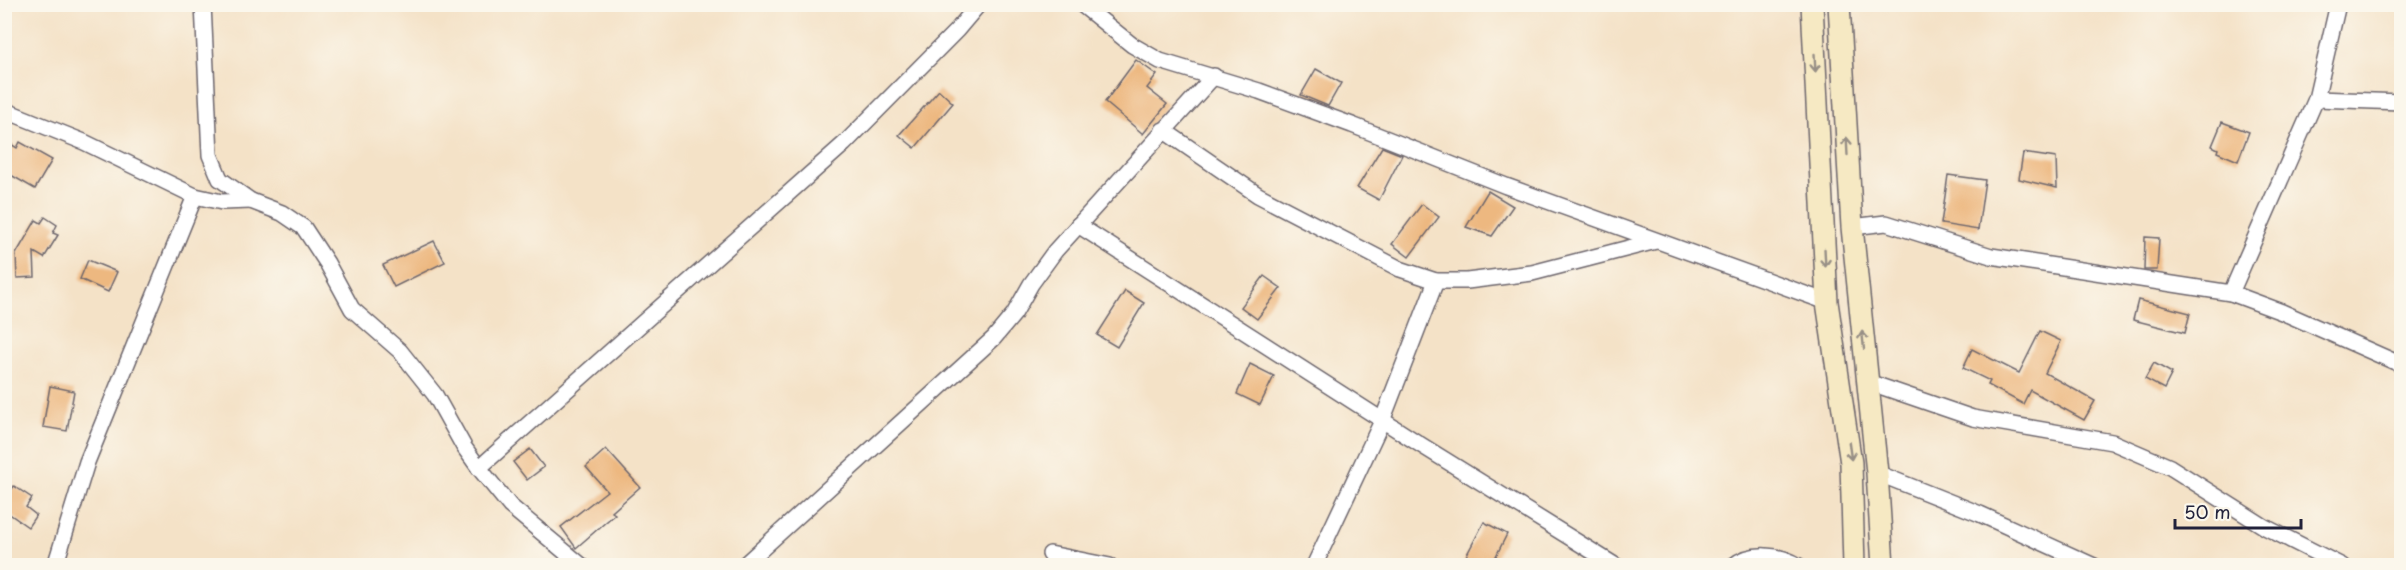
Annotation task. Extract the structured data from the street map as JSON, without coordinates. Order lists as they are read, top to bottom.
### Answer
{
  "scale_bar": "50 m"
}
